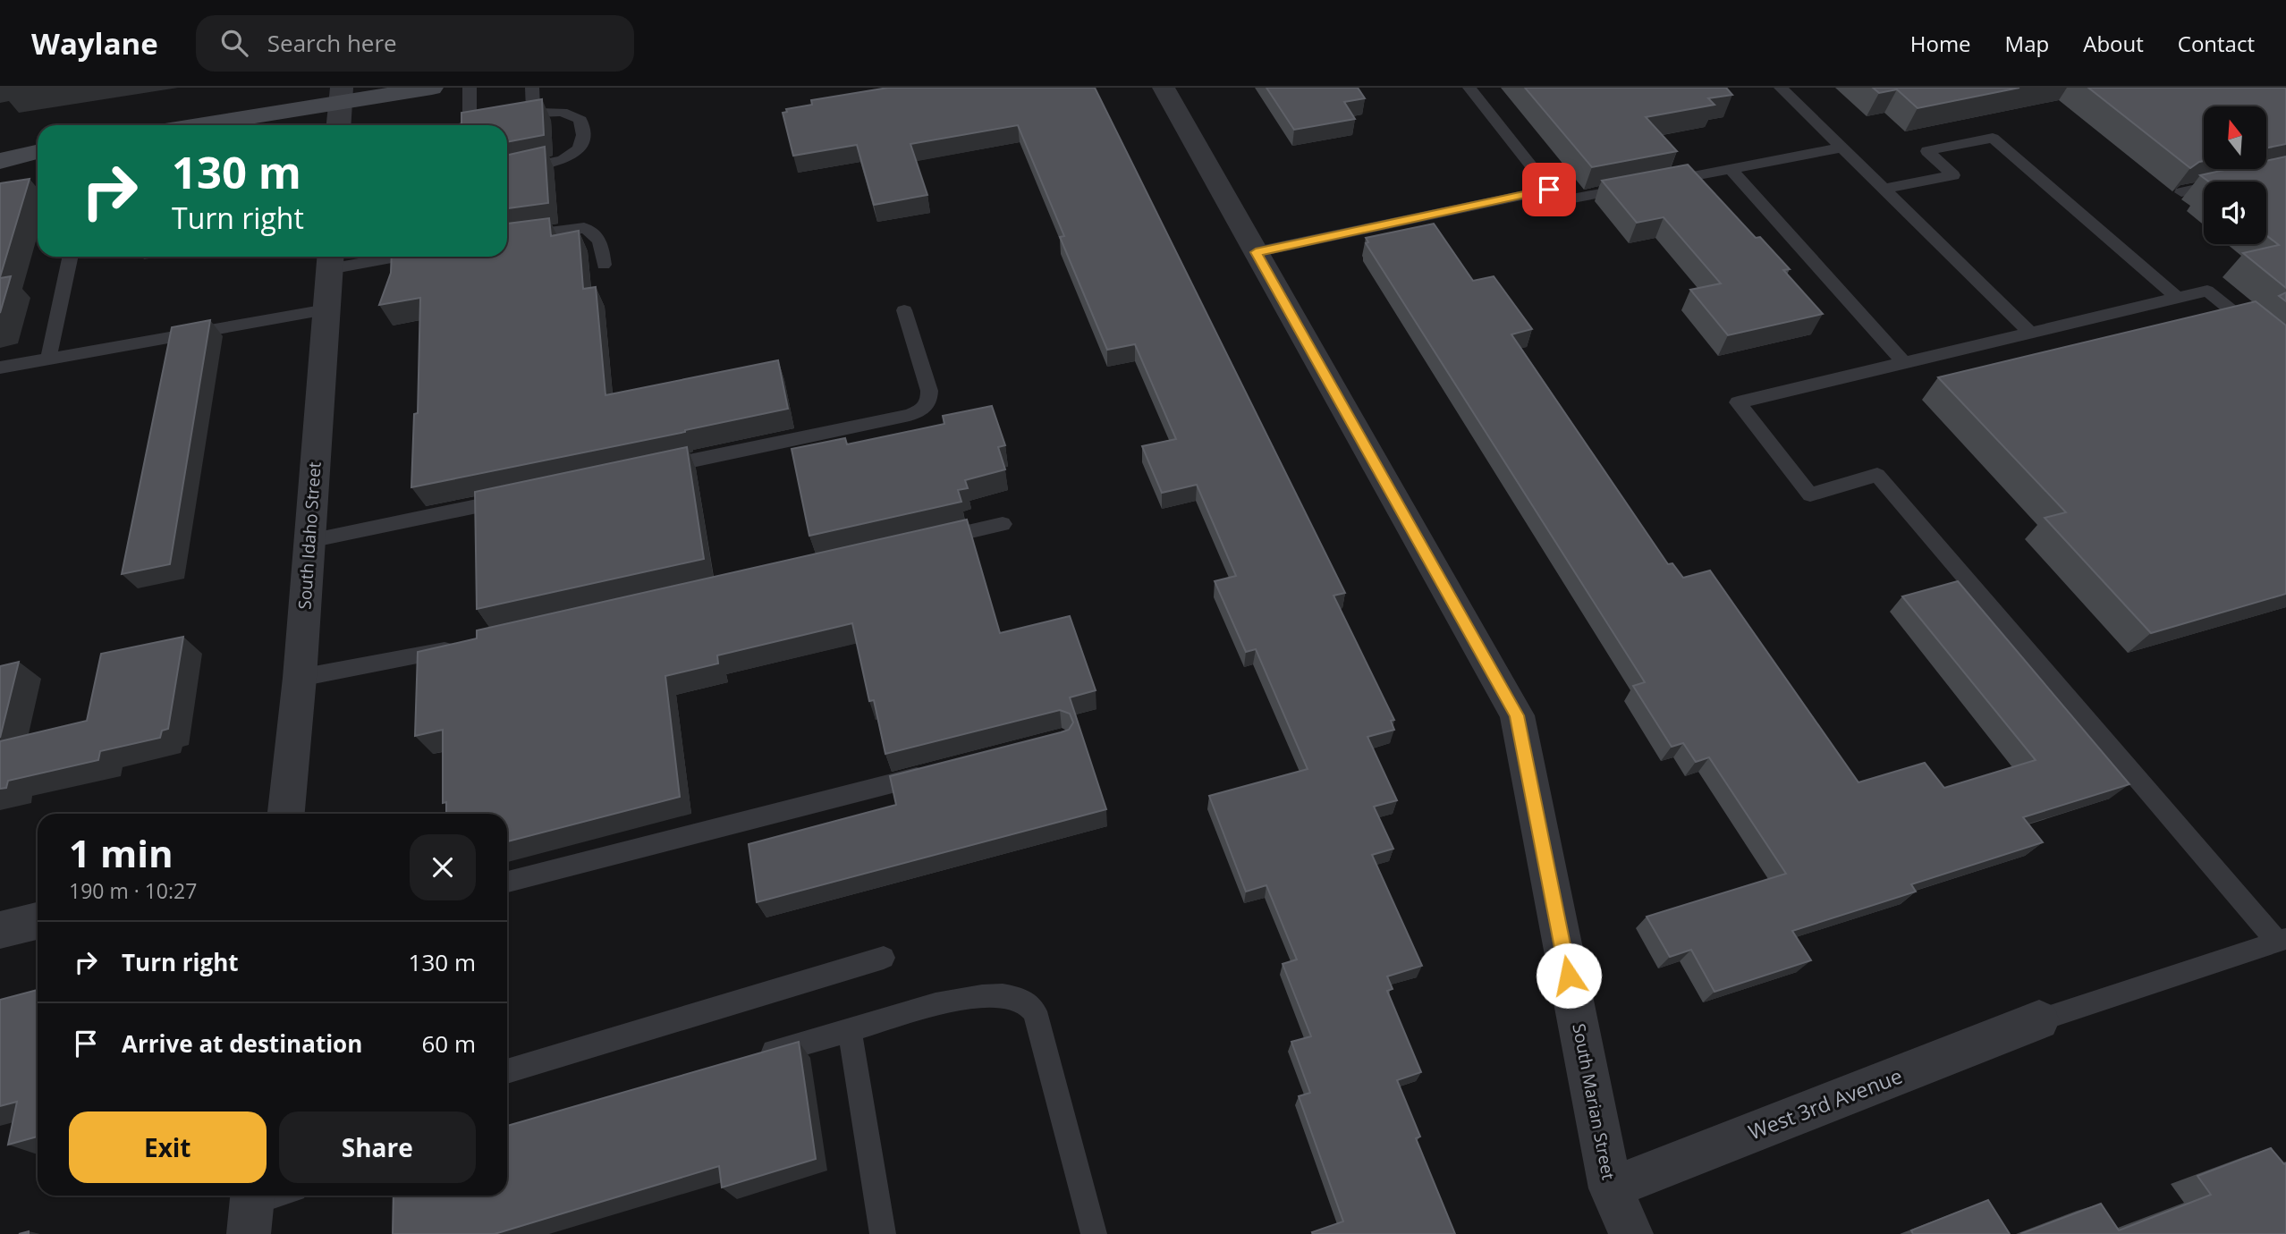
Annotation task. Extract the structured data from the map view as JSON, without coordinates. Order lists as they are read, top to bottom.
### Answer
{
  "streets": {
    "street": ["South Idaho Street", "South Marian Street", "West 3rd Avenue"]
  },
  "crossings": [
    ["South Marian Street", "West 3rd Avenue"]
  ],
  "north": "top",
  "page": {
    "header": "Waylane",
    "search": "Search here",
    "nav": [
      "Home",
      "Map",
      "About",
      "Contact"
    ],
    "turn": ["130 m", "Turn right"],
    "heading": ["1 min", "190 m · 10:27"],
    "list": [
      {
        "name": "Turn right",
        "value": "130 m"
      },
      {
        "name": "Arrive at destination",
        "value": "60 m"
      }
    ],
    "buttons": ["Exit", "Share"]
  }
}
